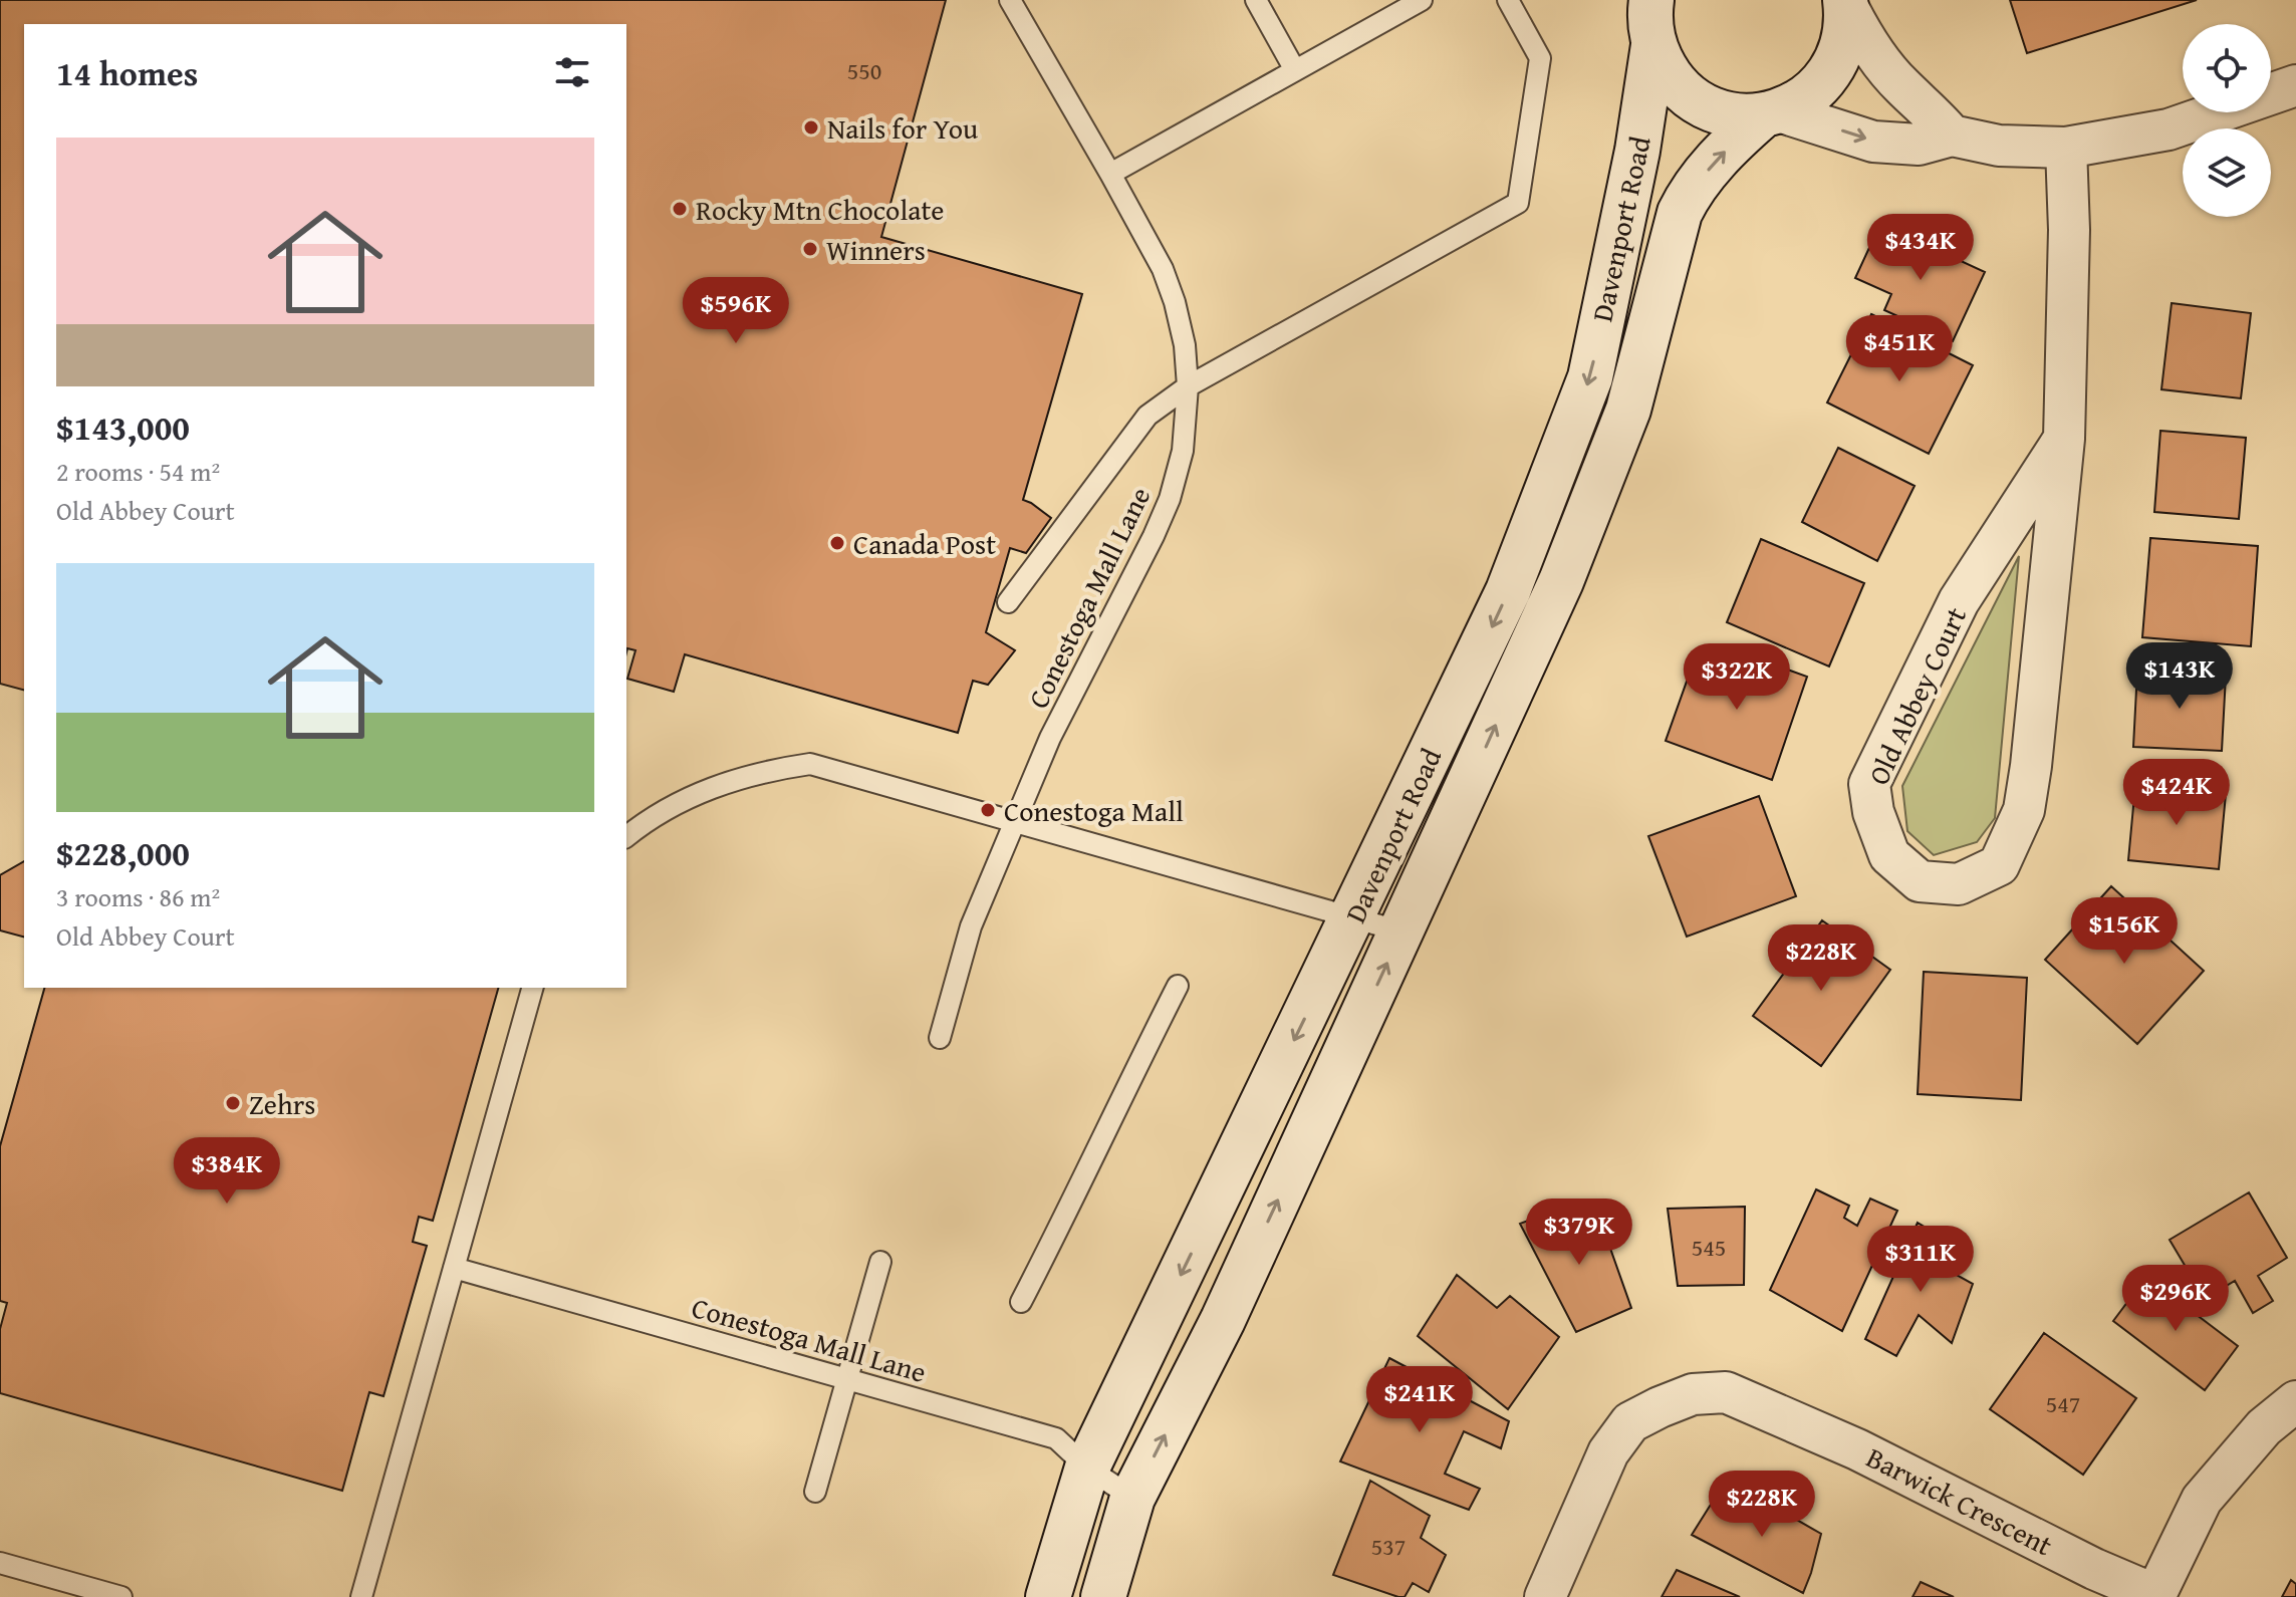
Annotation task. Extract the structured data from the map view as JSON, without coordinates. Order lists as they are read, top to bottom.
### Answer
{
  "streets": {
    "street": ["Davenport Road", "Old Abbey Court", "Barwick Crescent"],
    "lane": ["Conestoga Mall Lane"]
  },
  "crossings": [
    ["Davenport Road", "Conestoga Mall Lane"]
  ],
  "places": [
    "Nails for You",
    "Rocky Mtn Chocolate",
    "Winners",
    "Canada Post",
    "Conestoga Mall",
    "Zehrs"
  ],
  "house_numbers": [
    "550",
    "545",
    "547",
    "537"
  ],
  "page": {
    "heading": "14 homes",
    "list": [
      {
        "name": "$143,000",
        "note": "2 rooms · 54 m² · Old Abbey Court"
      },
      {
        "name": "$228,000",
        "note": "3 rooms · 86 m² · Old Abbey Court"
      }
    ],
    "price": [
      "$434K",
      "$596K",
      "$451K",
      "$143K",
      "$322K",
      "$424K",
      "$156K",
      "$228K",
      "$384K",
      "$379K",
      "$311K",
      "$296K",
      "$241K",
      "$228K"
    ]
  }
}
